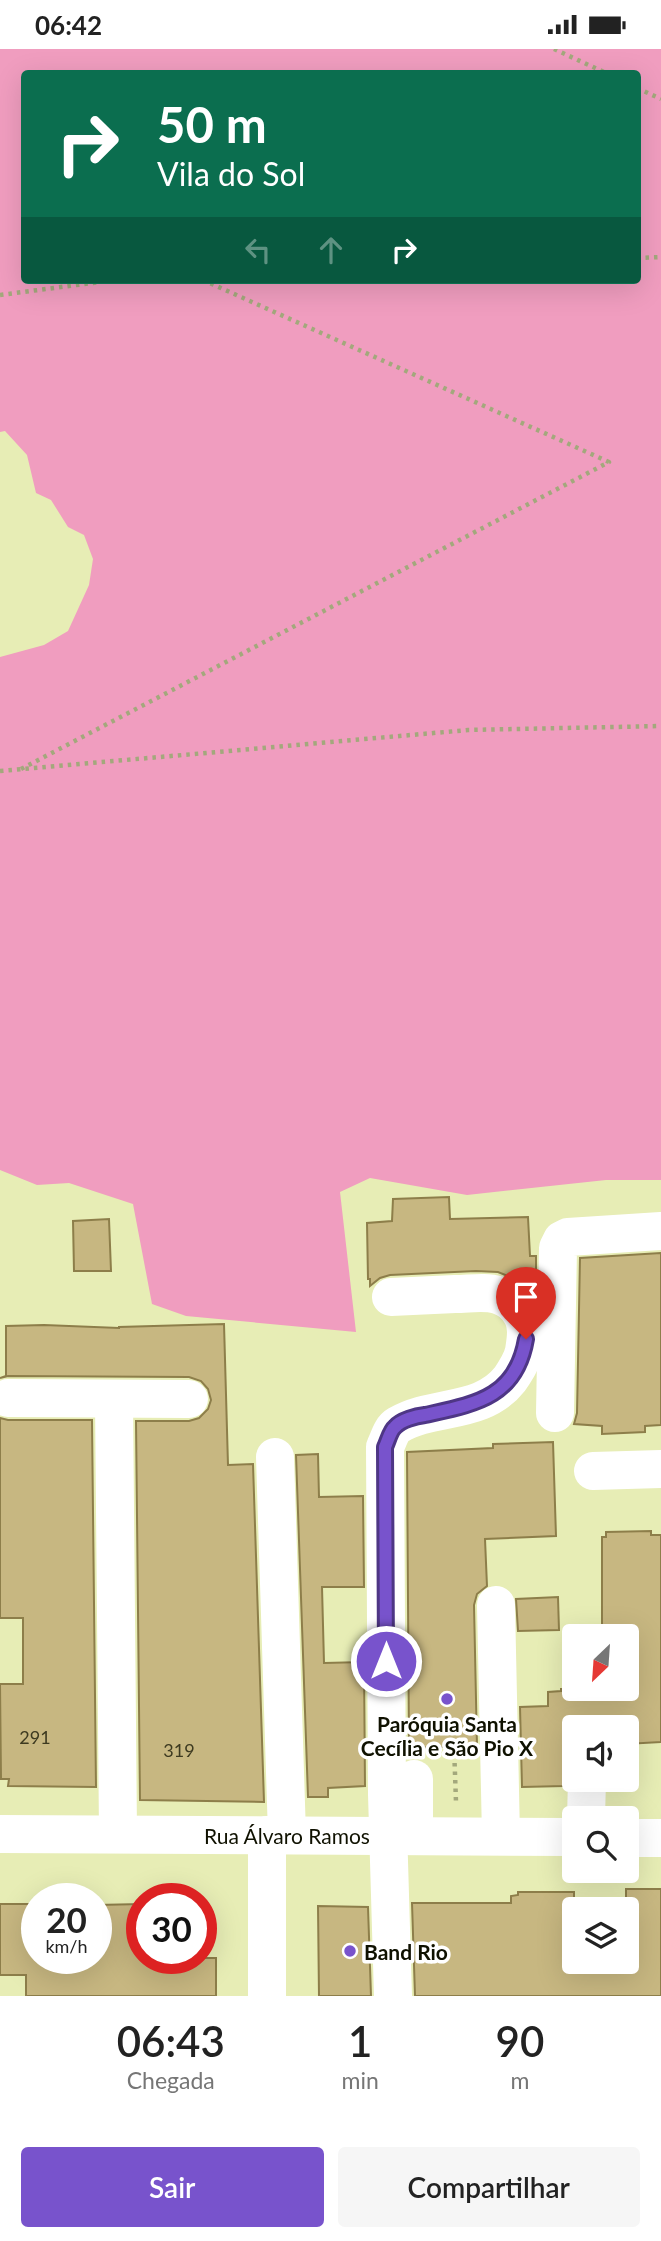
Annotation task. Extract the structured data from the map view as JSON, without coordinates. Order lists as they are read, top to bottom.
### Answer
{
  "streets": {
    "street": ["Rua Álvaro Ramos"]
  },
  "places": ["Paróquia Santa Cecília e São Pio X", "Band Rio"],
  "house_numbers": ["291", "319"],
  "north": "bottom left",
  "page": {
    "status": "06:42",
    "turn": ["50 m", "Vila do Sol"],
    "speed": "20 km/h",
    "limit": "30",
    "eta": [
      "06:43",
      "Chegada",
      "1",
      "min",
      "90",
      "m"
    ],
    "buttons": ["Sair", "Compartilhar"]
  }
}
